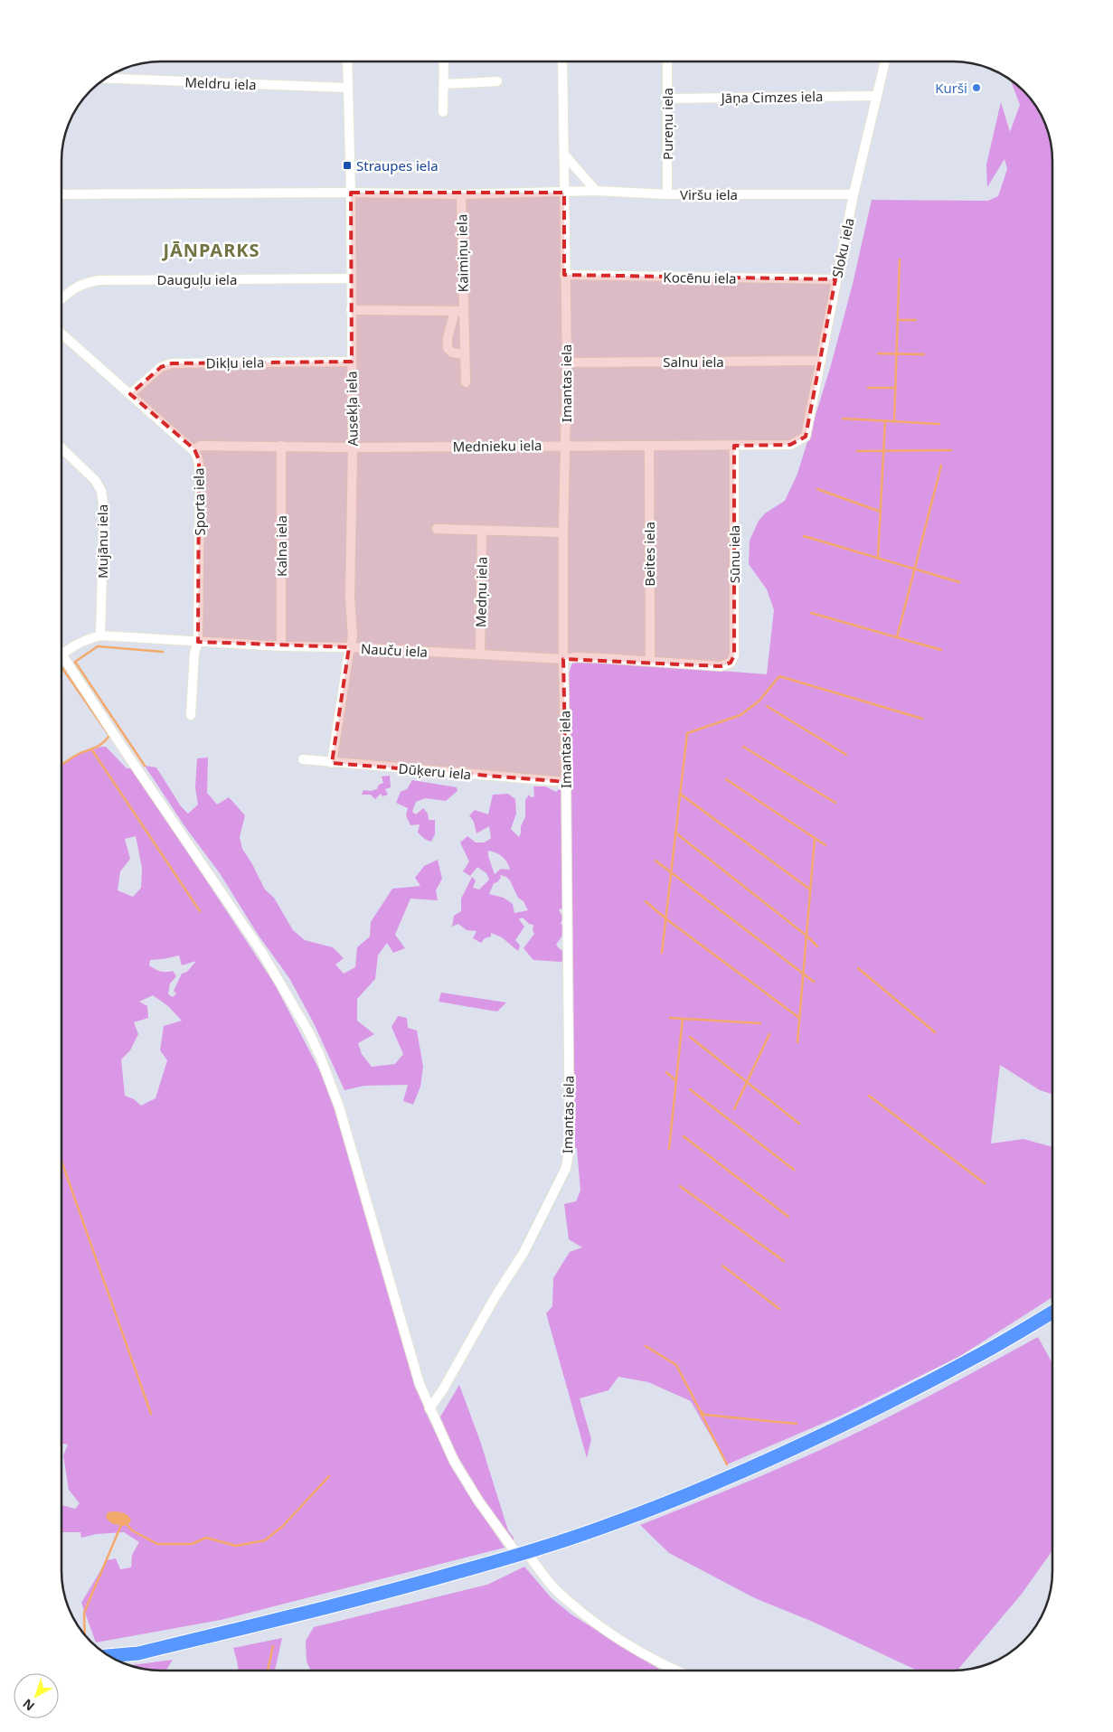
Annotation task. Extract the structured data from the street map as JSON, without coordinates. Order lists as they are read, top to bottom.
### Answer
{
  "streets": {
    "street": [
      "Meldru iela",
      "Jāņa Cimzes iela",
      "Pureņu iela",
      "Viršu iela",
      "Sloku iela",
      "Kaimiņu iela",
      "Kocēnu iela",
      "Dauguļu iela",
      "Salnu iela",
      "Dikļu iela",
      "Imantas iela",
      "Ausekļa iela",
      "Mednieku iela",
      "Sporta iela",
      "Mujānu iela",
      "Kalna iela",
      "Beites iela",
      "Sūnu iela",
      "Medņu iela",
      "Nauču iela",
      "Dūķeru iela"
    ]
  },
  "crossings": [
    ["Meldru iela", "Ausekļa iela"],
    ["Jāņa Cimzes iela", "Pureņu iela"],
    ["Jāņa Cimzes iela", "Sloku iela"],
    ["Pureņu iela", "Viršu iela"],
    ["Viršu iela", "Sloku iela"],
    ["Viršu iela", "Imantas iela"],
    ["Sloku iela", "Kocēnu iela"],
    ["Sloku iela", "Salnu iela"],
    ["Sloku iela", "Mednieku iela"],
    ["Kaimiņu iela", "Ausekļa iela"],
    ["Kocēnu iela", "Imantas iela"],
    ["Dauguļu iela", "Ausekļa iela"],
    ["Salnu iela", "Imantas iela"],
    ["Dikļu iela", "Ausekļa iela"],
    ["Dikļu iela", "Sporta iela"],
    ["Imantas iela", "Mednieku iela"],
    ["Imantas iela", "Nauču iela"],
    ["Imantas iela", "Dūķeru iela"],
    ["Ausekļa iela", "Mednieku iela"],
    ["Ausekļa iela", "Nauču iela"],
    ["Ausekļa iela", "Dūķeru iela"],
    ["Mednieku iela", "Sporta iela"],
    ["Mednieku iela", "Kalna iela"],
    ["Mednieku iela", "Beites iela"],
    ["Mednieku iela", "Sūnu iela"],
    ["Sporta iela", "Nauču iela"],
    ["Mujānu iela", "Nauču iela"],
    ["Kalna iela", "Nauču iela"],
    ["Beites iela", "Nauču iela"],
    ["Sūnu iela", "Nauču iela"],
    ["Medņu iela", "Nauču iela"]
  ],
  "districts": ["JĀŅPARKS"],
  "places": {
    "other": ["Kurši"],
    "transit": ["Straupes iela"]
  },
  "north": "bottom left"
}
